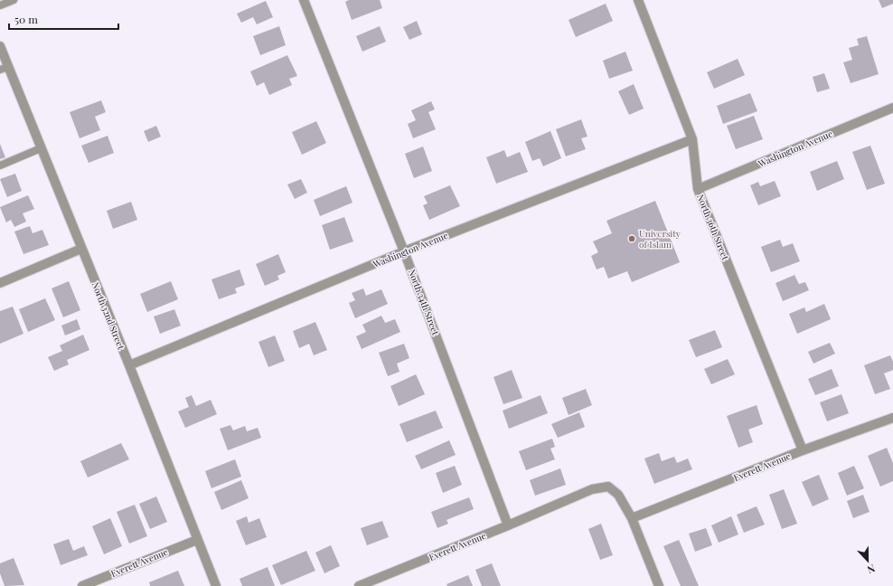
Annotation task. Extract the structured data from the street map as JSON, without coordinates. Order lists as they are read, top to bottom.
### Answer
{
  "streets": {
    "street": [
      "Washington Avenue",
      "North 36th Street",
      "North 34th Street",
      "North 32nd Street",
      "Everett Avenue"
    ]
  },
  "crossings": [
    ["Washington Avenue", "North 36th Street"],
    ["Washington Avenue", "North 34th Street"],
    ["Washington Avenue", "North 32nd Street"],
    ["North 36th Street", "Everett Avenue"],
    ["North 34th Street", "Everett Avenue"],
    ["North 32nd Street", "Everett Avenue"]
  ],
  "places": ["University of Islam"],
  "scale_bar": "50 m",
  "north": "bottom"
}
